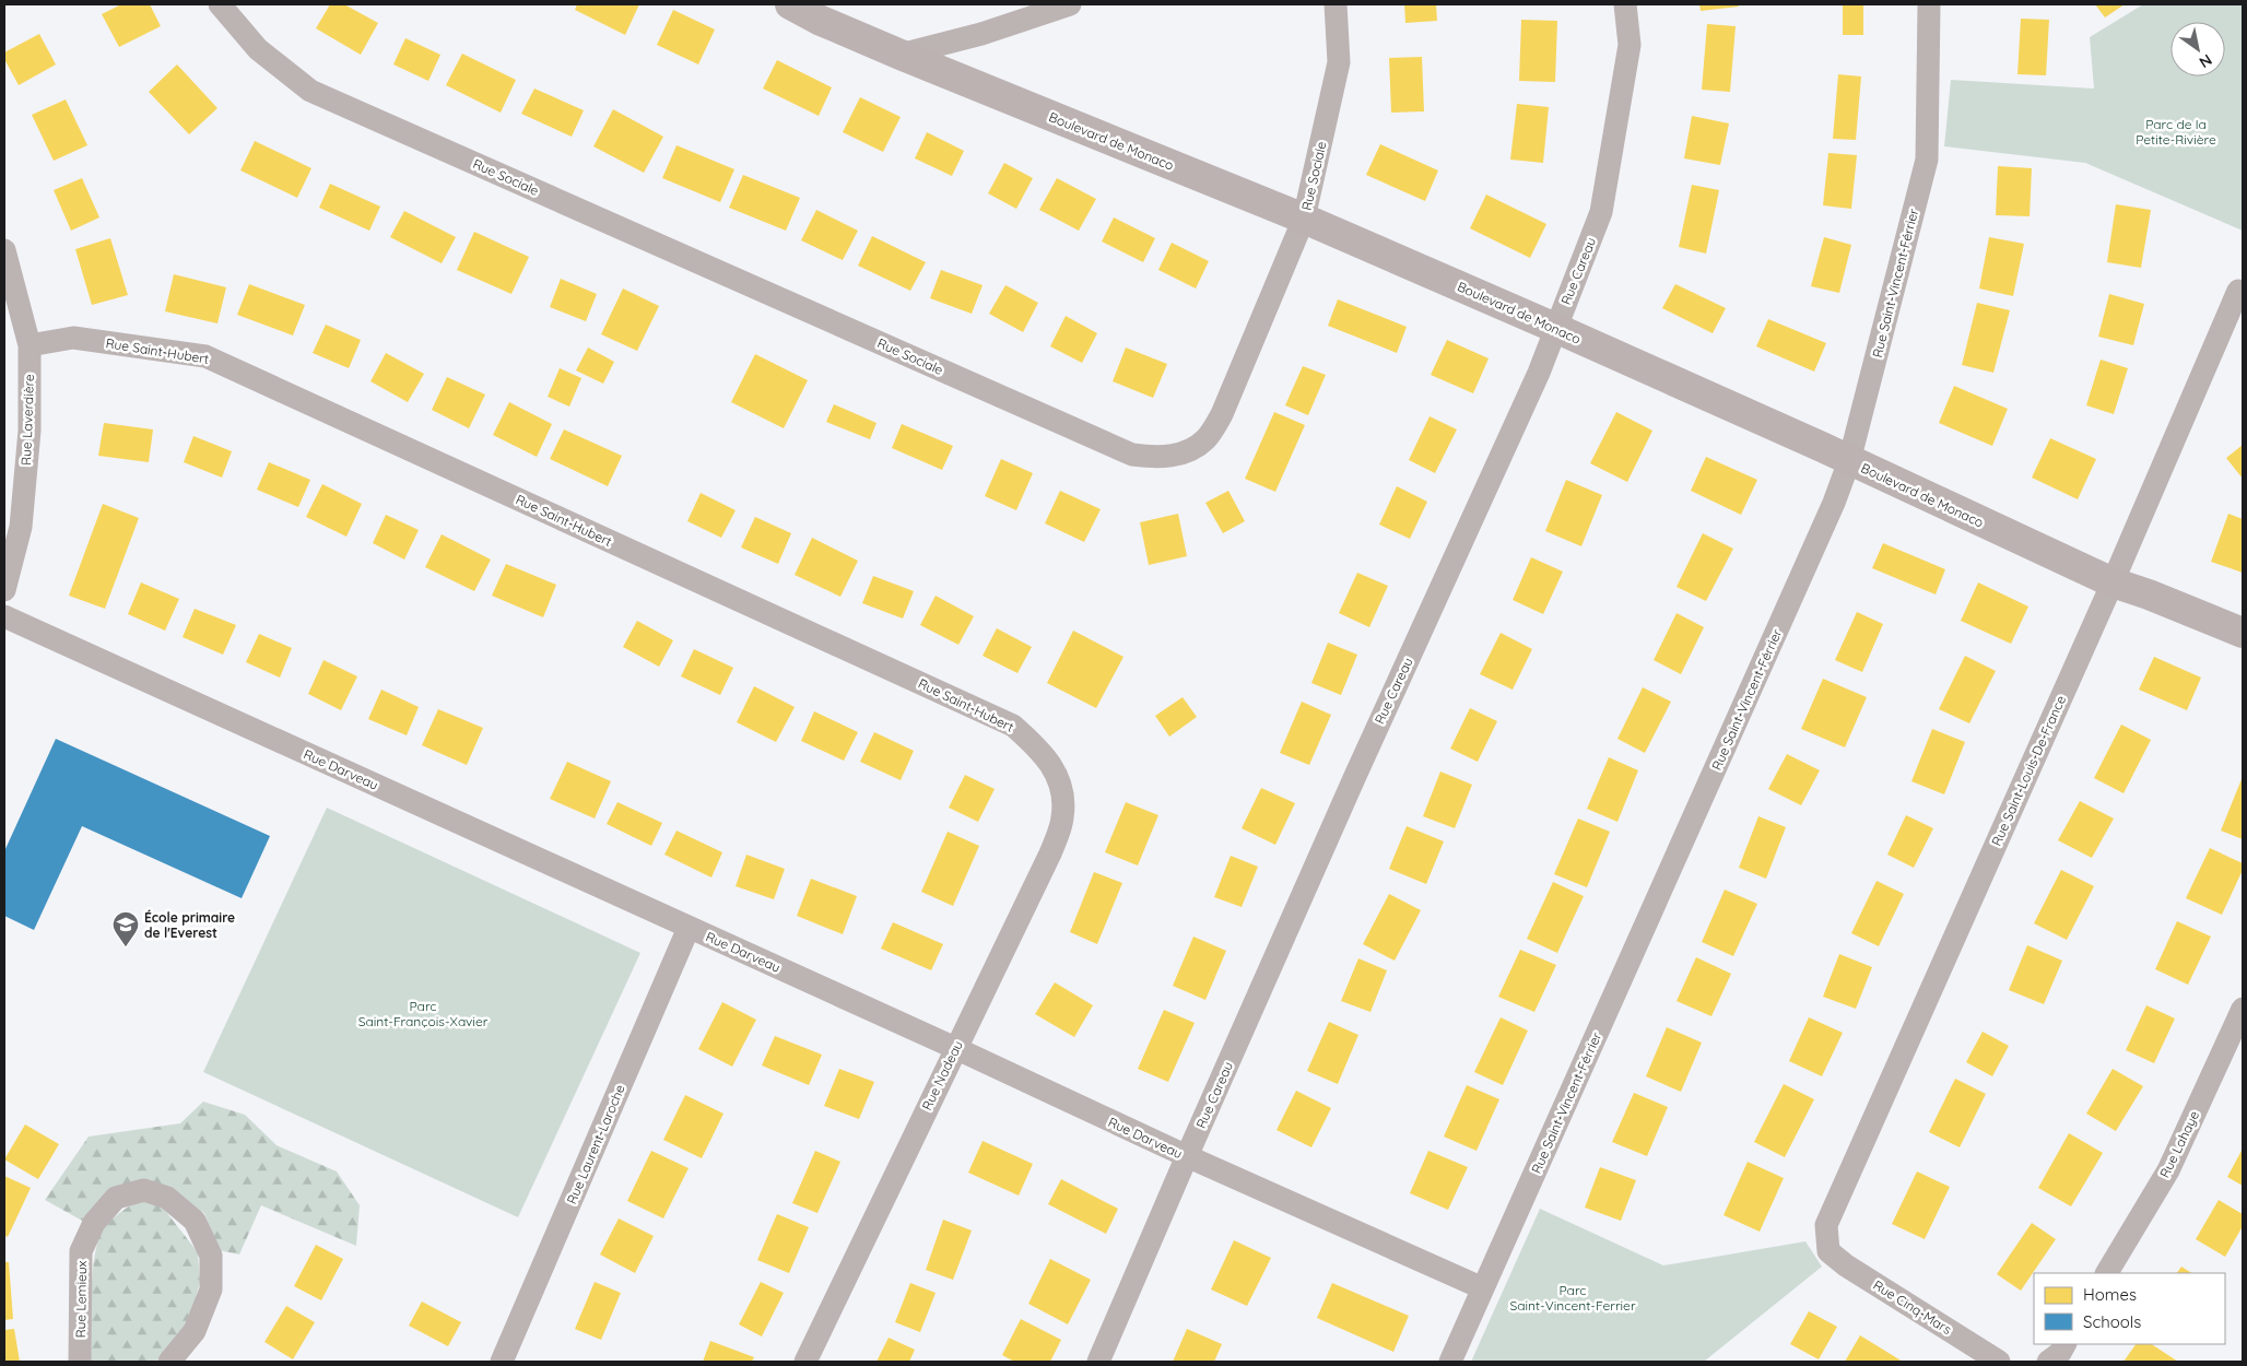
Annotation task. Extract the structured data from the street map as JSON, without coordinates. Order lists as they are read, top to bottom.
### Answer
{
  "streets": {
    "street": [
      "Boulevard de Monaco",
      "Rue Sociale",
      "Rue Careau",
      "Rue Saint-Vincent-Férrier",
      "Rue Saint-Hubert",
      "Rue Laverdière",
      "Rue Darveau",
      "Rue Saint-Louis-De-France",
      "Rue Nadeau",
      "Rue Laurent-Laroche",
      "Rue Lahaye",
      "Rue Lemieux",
      "Rue Cinq-Mars"
    ]
  },
  "crossings": [
    ["Boulevard de Monaco", "Rue Sociale"],
    ["Boulevard de Monaco", "Rue Careau"],
    ["Boulevard de Monaco", "Rue Saint-Vincent-Férrier"],
    ["Boulevard de Monaco", "Rue Saint-Louis-De-France"],
    ["Rue Careau", "Rue Darveau"],
    ["Rue Saint-Vincent-Férrier", "Rue Darveau"],
    ["Rue Saint-Hubert", "Rue Laverdière"],
    ["Rue Saint-Hubert", "Rue Nadeau"],
    ["Rue Darveau", "Rue Nadeau"],
    ["Rue Darveau", "Rue Laurent-Laroche"],
    ["Rue Saint-Louis-De-France", "Rue Cinq-Mars"]
  ],
  "parks": ["Parc de la Petite-Rivière", "Parc Saint-François-Xavier", "Parc Saint-Vincent-Ferrier"],
  "places": {
    "school or university": ["École primaire de l'Everest"]
  },
  "legend": ["Homes", "Schools"],
  "north": "bottom right"
}
